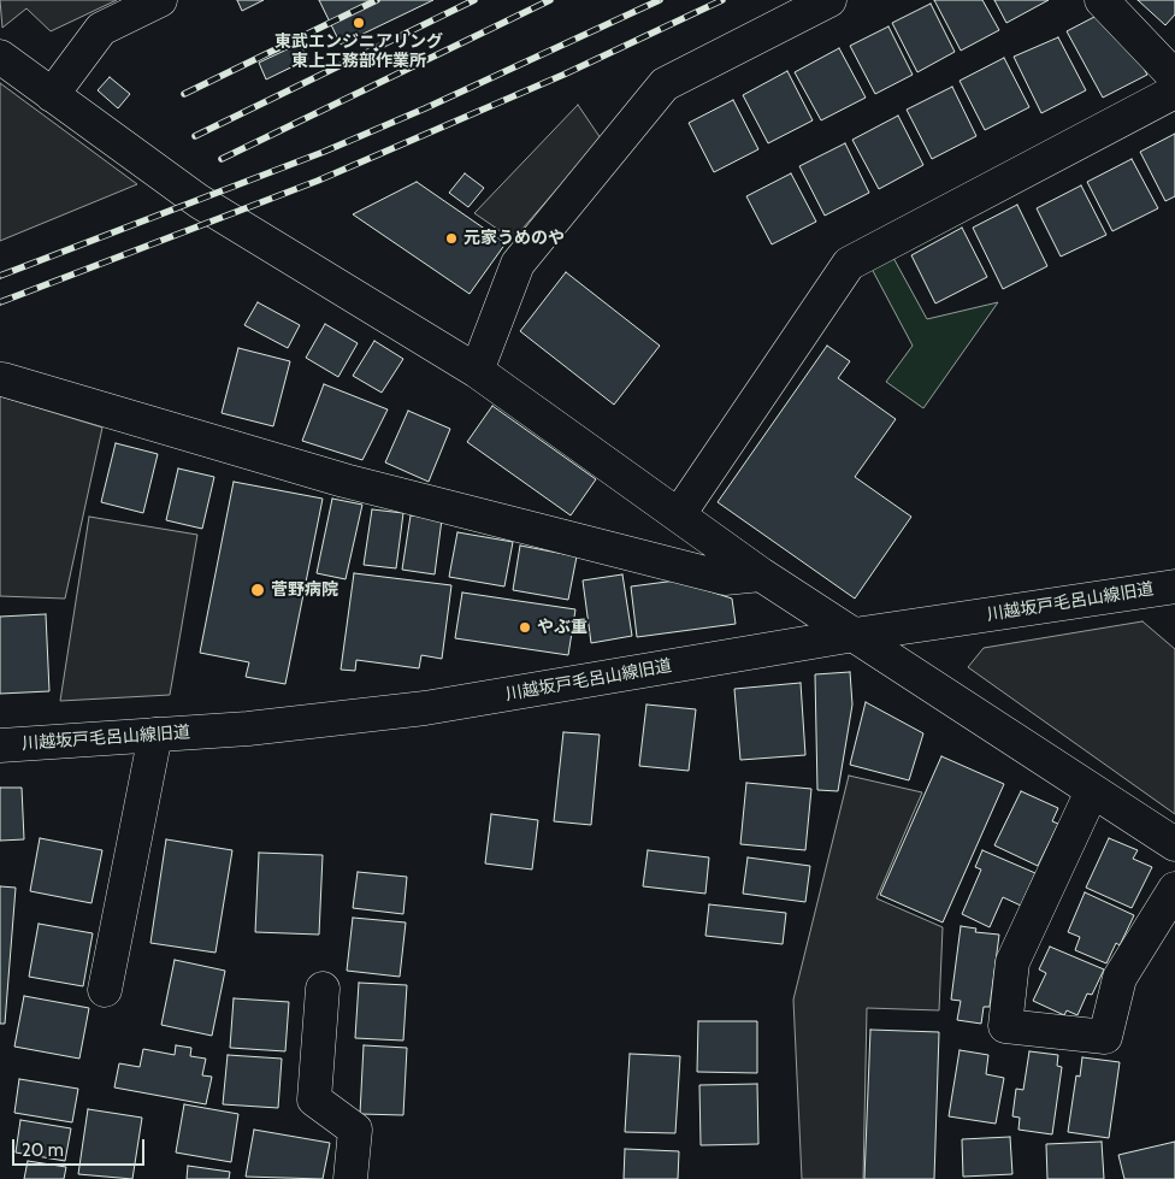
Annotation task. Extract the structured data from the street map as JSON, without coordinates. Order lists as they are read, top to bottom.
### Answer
{
  "streets": {
    "street": ["川越坂戸毛呂山線旧道"]
  },
  "places": [
    "東武エンジニアリング 東上工務部作業所",
    "元家うめのや",
    "菅野病院",
    "やぶ重"
  ],
  "scale_bar": "20 m"
}
